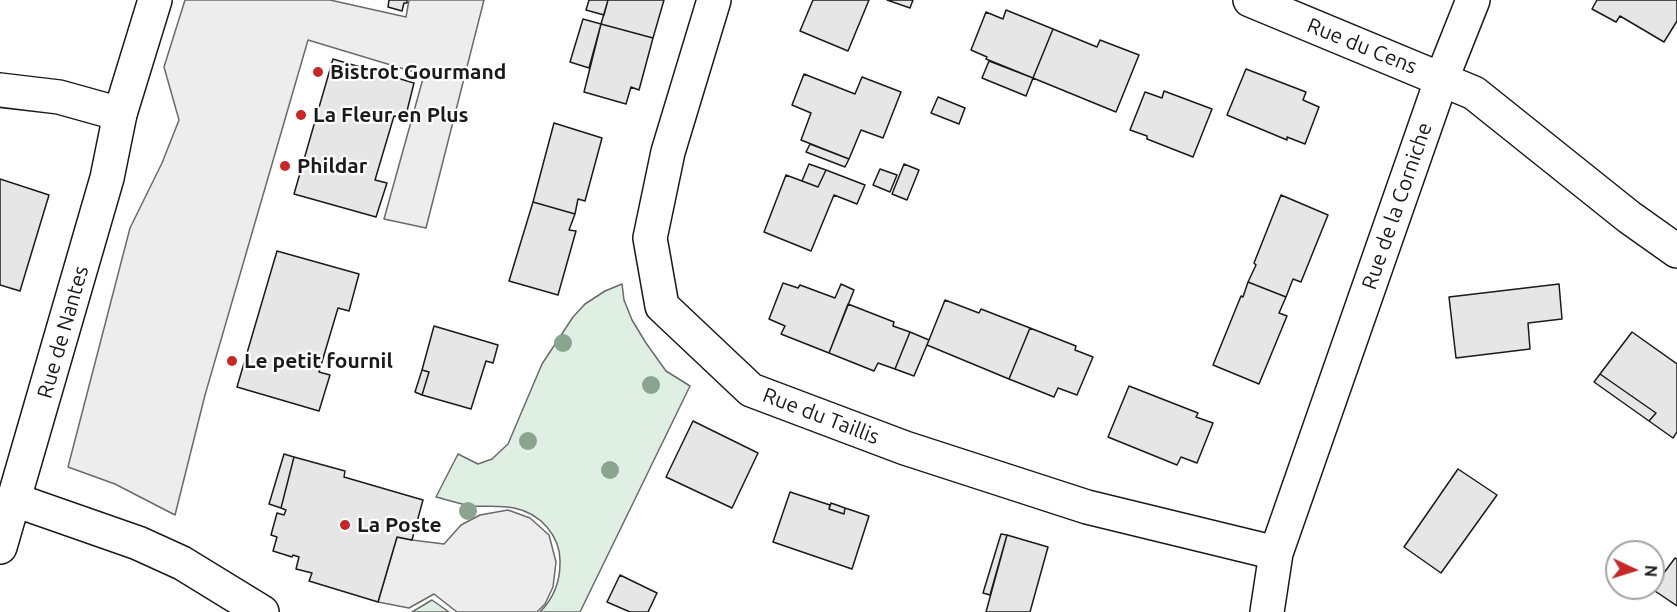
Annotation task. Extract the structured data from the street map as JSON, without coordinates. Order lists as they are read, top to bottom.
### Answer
{
  "streets": {
    "street": [
      "Rue du Cens",
      "Rue de la Corniche",
      "Rue de Nantes",
      "Rue du Taillis"
    ]
  },
  "crossings": [
    ["Rue du Cens", "Rue de la Corniche"],
    ["Rue de la Corniche", "Rue du Taillis"]
  ],
  "places": [
    "Bistrot Gourmand",
    "La Fleur en Plus",
    "Phildar",
    "Le petit fournil",
    "La Poste"
  ],
  "north": "right"
}
